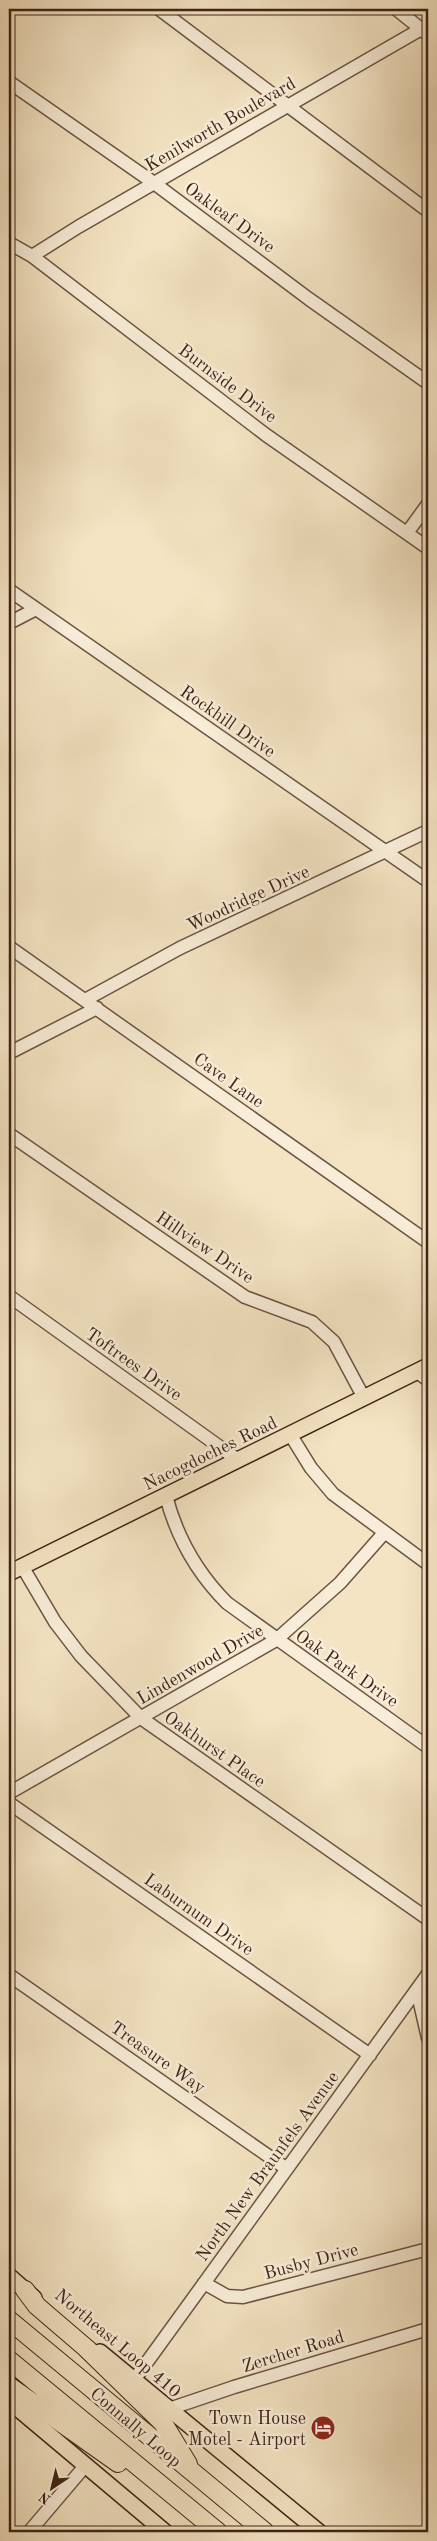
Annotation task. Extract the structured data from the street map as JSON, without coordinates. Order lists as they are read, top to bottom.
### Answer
{
  "streets": {
    "highway": ["Connally Loop"],
    "main road": ["Nacogdoches Road", "Northeast Loop 410"],
    "street": [
      "Kenilworth Boulevard",
      "Oakleaf Drive",
      "Burnside Drive",
      "Rockhill Drive",
      "Woodridge Drive",
      "Cave Lane",
      "Hillview Drive",
      "Toftrees Drive",
      "Lindenwood Drive",
      "Oak Park Drive",
      "Oakhurst Place",
      "Laburnum Drive",
      "Treasure Way",
      "North New Braunfels Avenue",
      "Busby Drive",
      "Zercher Road"
    ]
  },
  "crossings": [
    ["Kenilworth Boulevard", "Oakleaf Drive"],
    ["Kenilworth Boulevard", "Burnside Drive"],
    ["Rockhill Drive", "Woodridge Drive"],
    ["Woodridge Drive", "Cave Lane"],
    ["Hillview Drive", "Nacogdoches Road"],
    ["Toftrees Drive", "Nacogdoches Road"],
    ["Nacogdoches Road", "Oak Park Drive"],
    ["Nacogdoches Road", "Oakhurst Place"],
    ["Lindenwood Drive", "Oak Park Drive"],
    ["Lindenwood Drive", "Oakhurst Place"],
    ["Laburnum Drive", "North New Braunfels Avenue"],
    ["Treasure Way", "North New Braunfels Avenue"],
    ["North New Braunfels Avenue", "Busby Drive"],
    ["North New Braunfels Avenue", "Northeast Loop 410"],
    ["Northeast Loop 410", "Zercher Road"]
  ],
  "places": {
    "hotel": ["Town House Motel - Airport"]
  },
  "north": "bottom left"
}
